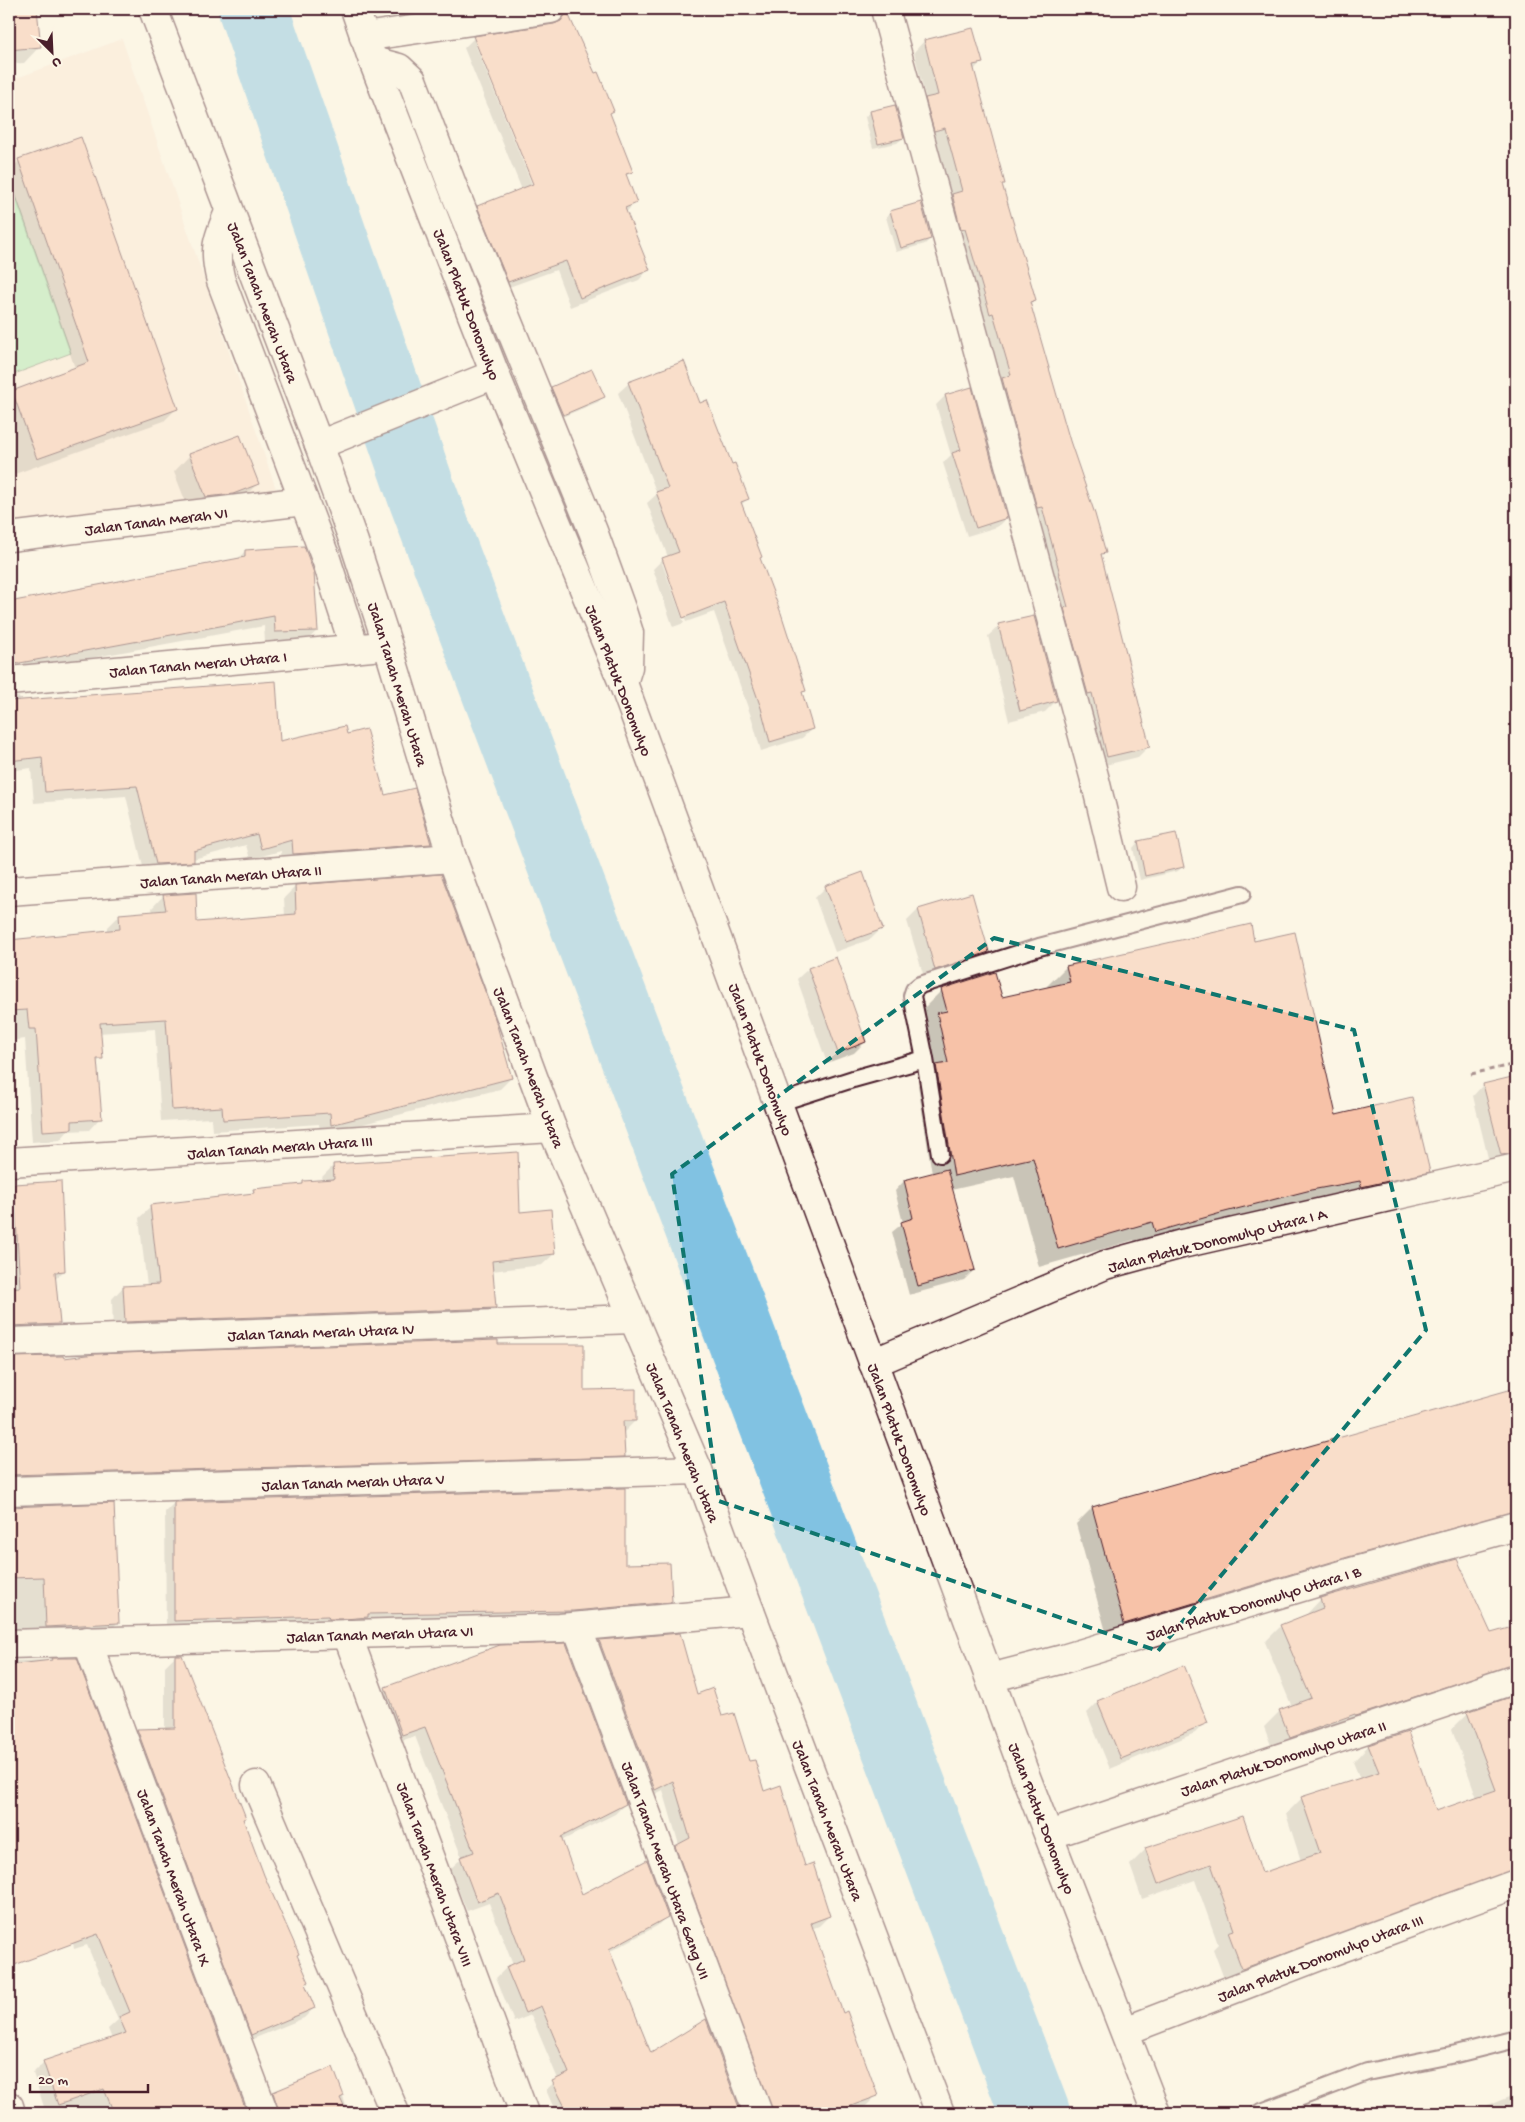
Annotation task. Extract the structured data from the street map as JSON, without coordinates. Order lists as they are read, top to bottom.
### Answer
{
  "streets": {
    "street": [
      "Jalan Tanah Merah Utara",
      "Jalan Platuk Donomulyo",
      "Jalan Tanah Merah VI",
      "Jalan Tanah Merah Utara I",
      "Jalan Tanah Merah Utara II",
      "Jalan Tanah Merah Utara III",
      "Jalan Platuk Donomulyo Utara I A",
      "Jalan Tanah Merah Utara IV",
      "Jalan Tanah Merah Utara V",
      "Jalan Platuk Donomulyo Utara I B",
      "Jalan Tanah Merah Utara VI",
      "Jalan Platuk Donomulyo Utara II",
      "Jalan Tanah Merah Utara Gang VII",
      "Jalan Tanah Merah Utara VIII",
      "Jalan Tanah Merah Utara IX",
      "Jalan Platuk Donomulyo Utara III"
    ]
  },
  "crossings": [
    ["Jalan Tanah Merah Utara", "Jalan Tanah Merah Utara I"],
    ["Jalan Tanah Merah Utara", "Jalan Tanah Merah Utara II"],
    ["Jalan Tanah Merah Utara", "Jalan Tanah Merah Utara III"],
    ["Jalan Tanah Merah Utara", "Jalan Tanah Merah Utara IV"],
    ["Jalan Tanah Merah Utara", "Jalan Tanah Merah Utara V"],
    ["Jalan Tanah Merah Utara", "Jalan Tanah Merah Utara VI"],
    ["Jalan Platuk Donomulyo", "Jalan Platuk Donomulyo Utara I A"],
    ["Jalan Platuk Donomulyo", "Jalan Platuk Donomulyo Utara I B"],
    ["Jalan Platuk Donomulyo", "Jalan Platuk Donomulyo Utara II"],
    ["Jalan Platuk Donomulyo", "Jalan Platuk Donomulyo Utara III"],
    ["Jalan Tanah Merah Utara VI", "Jalan Tanah Merah Utara Gang VII"],
    ["Jalan Tanah Merah Utara VI", "Jalan Tanah Merah Utara VIII"],
    ["Jalan Tanah Merah Utara VI", "Jalan Tanah Merah Utara IX"]
  ],
  "scale_bar": "20 m",
  "north": "bottom right"
}
